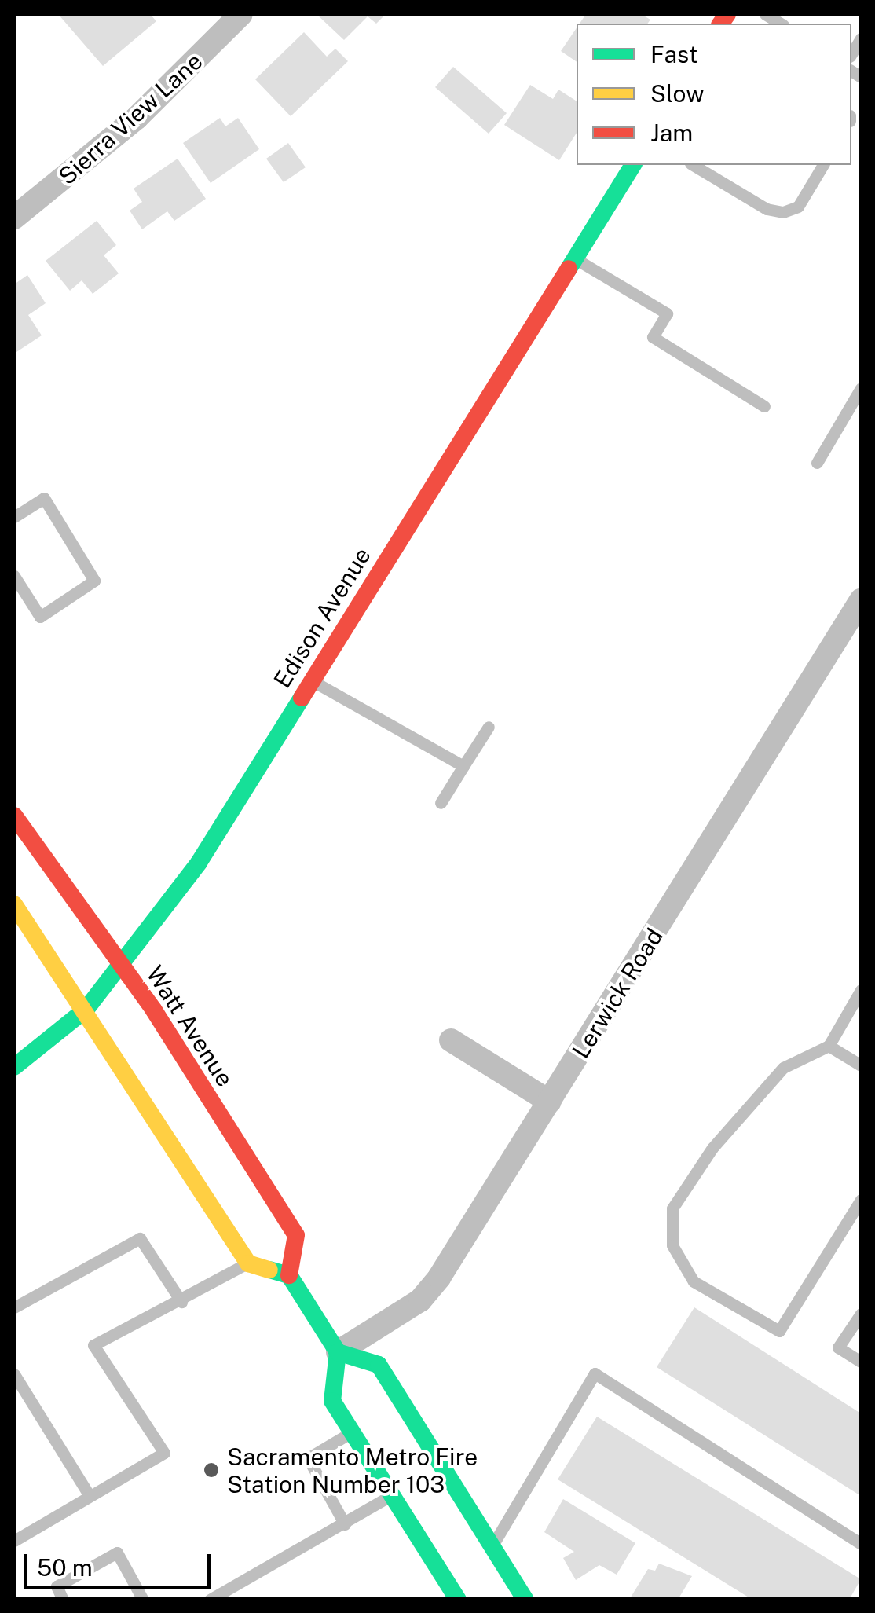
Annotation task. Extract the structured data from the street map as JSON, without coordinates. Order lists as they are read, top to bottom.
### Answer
{
  "streets": {
    "main road": ["Edison Avenue", "Watt Avenue"],
    "street": ["Sierra View Lane", "Lerwick Road"]
  },
  "crossings": [
    ["Edison Avenue", "Watt Avenue"]
  ],
  "places": ["Sacramento Metro Fire Station Number 103"],
  "legend": ["Fast", "Slow", "Jam"],
  "scale_bar": "50 m"
}
